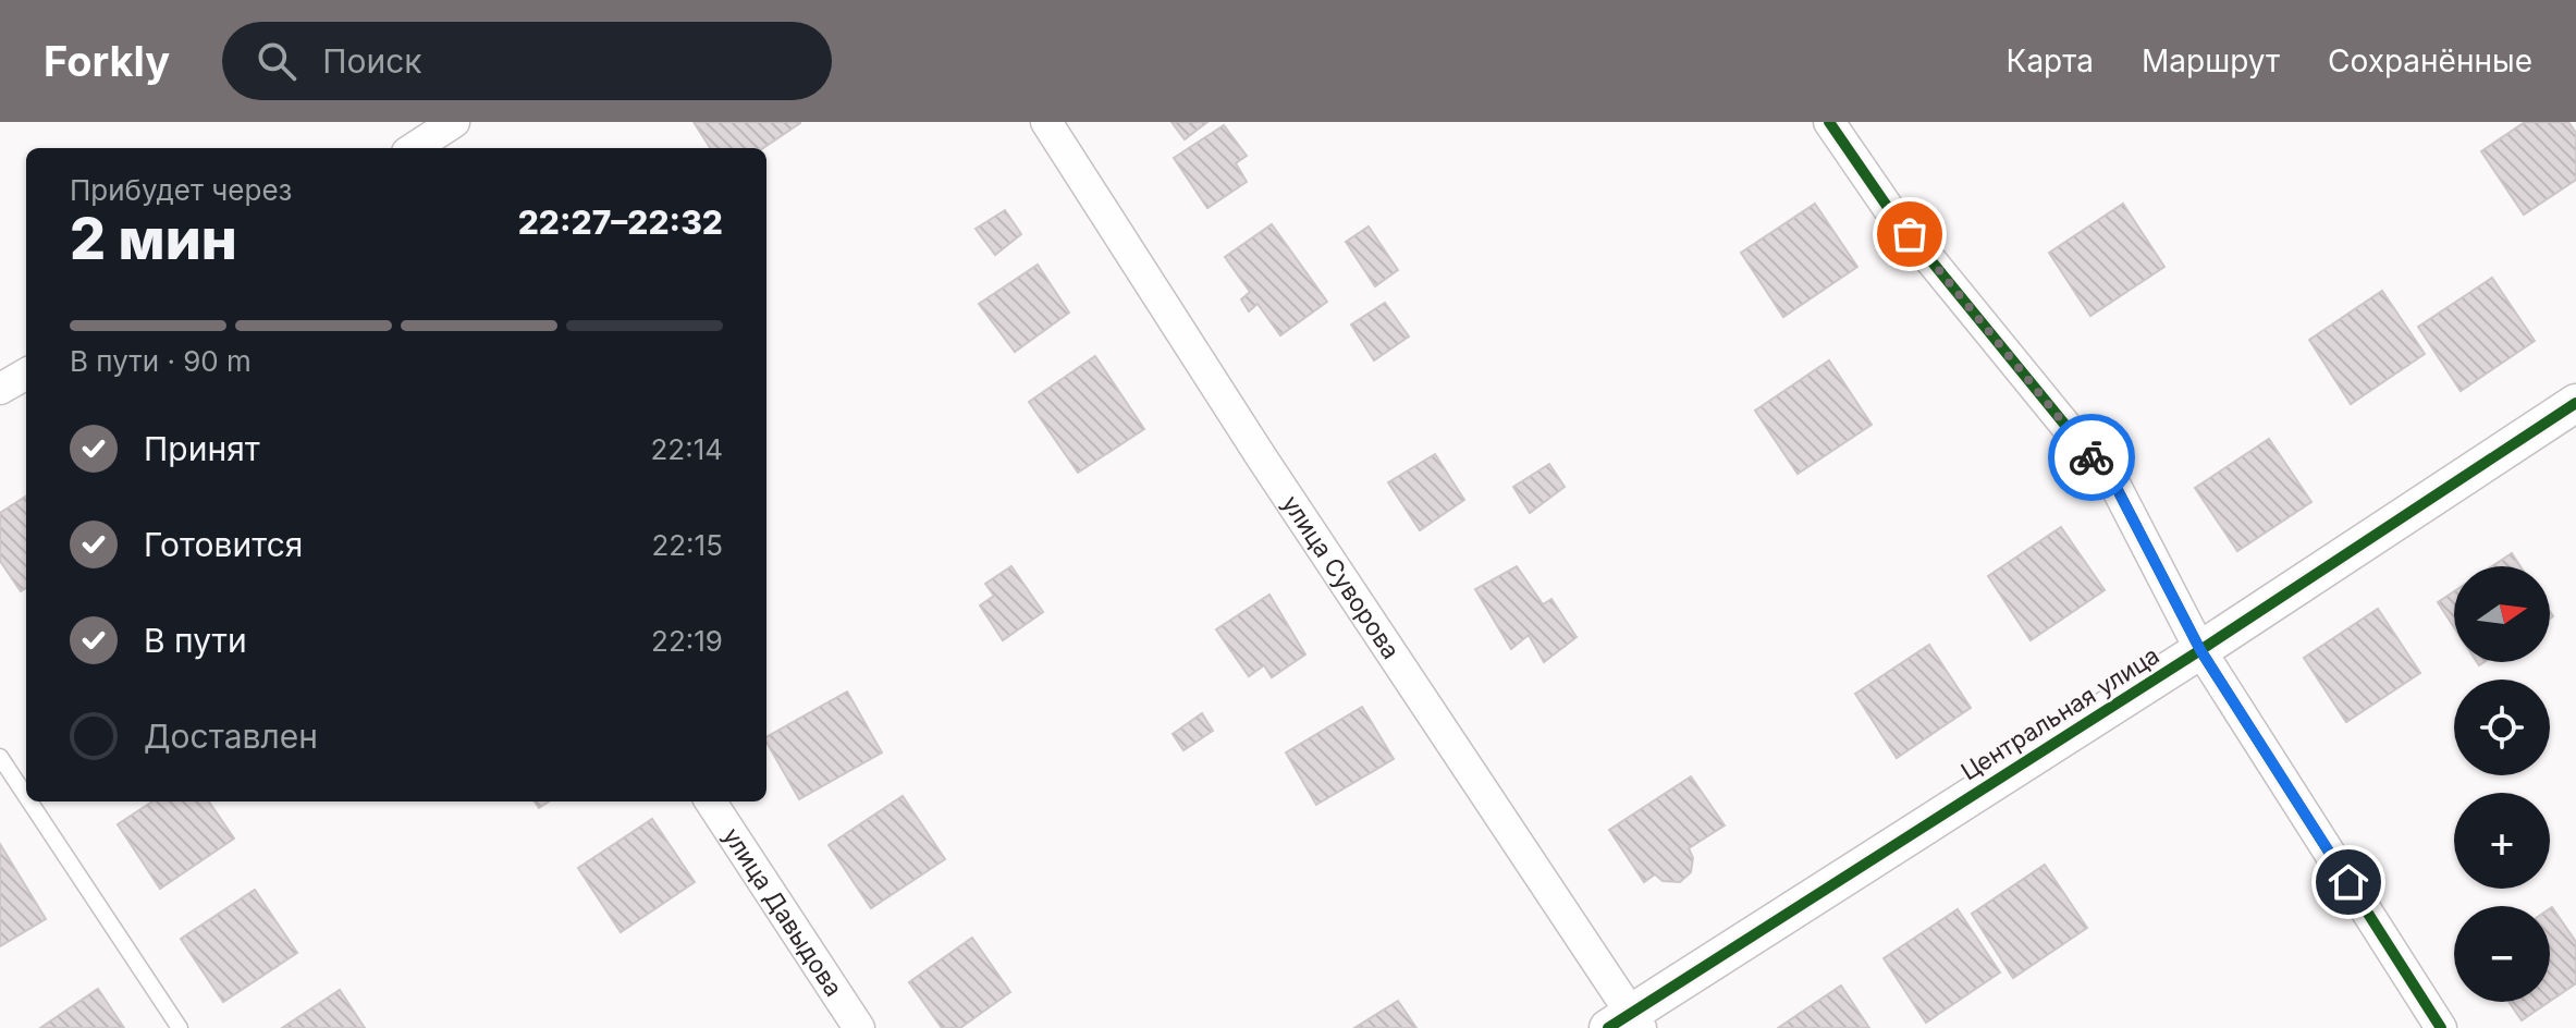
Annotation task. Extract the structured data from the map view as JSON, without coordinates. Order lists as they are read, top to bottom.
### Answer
{
  "streets": {
    "street": ["улица Суворова", "Центральная улица", "улица Давыдова"]
  },
  "crossings": [
    ["улица Суворова", "Центральная улица"]
  ],
  "north": "right",
  "page": {
    "header": "Forkly",
    "search": "Поиск",
    "nav": ["Карта", "Маршрут", "Сохранённые"],
    "heading": ["2 мин", "Прибудет через", "22:27–22:32"],
    "bar": "В пути · 90 m",
    "list": [
      ["Принят", "22:14"],
      ["Готовится", "22:15"],
      ["В пути", "22:19"],
      "Доставлен"
    ],
    "map_buttons": ["+", "−"]
  }
}
